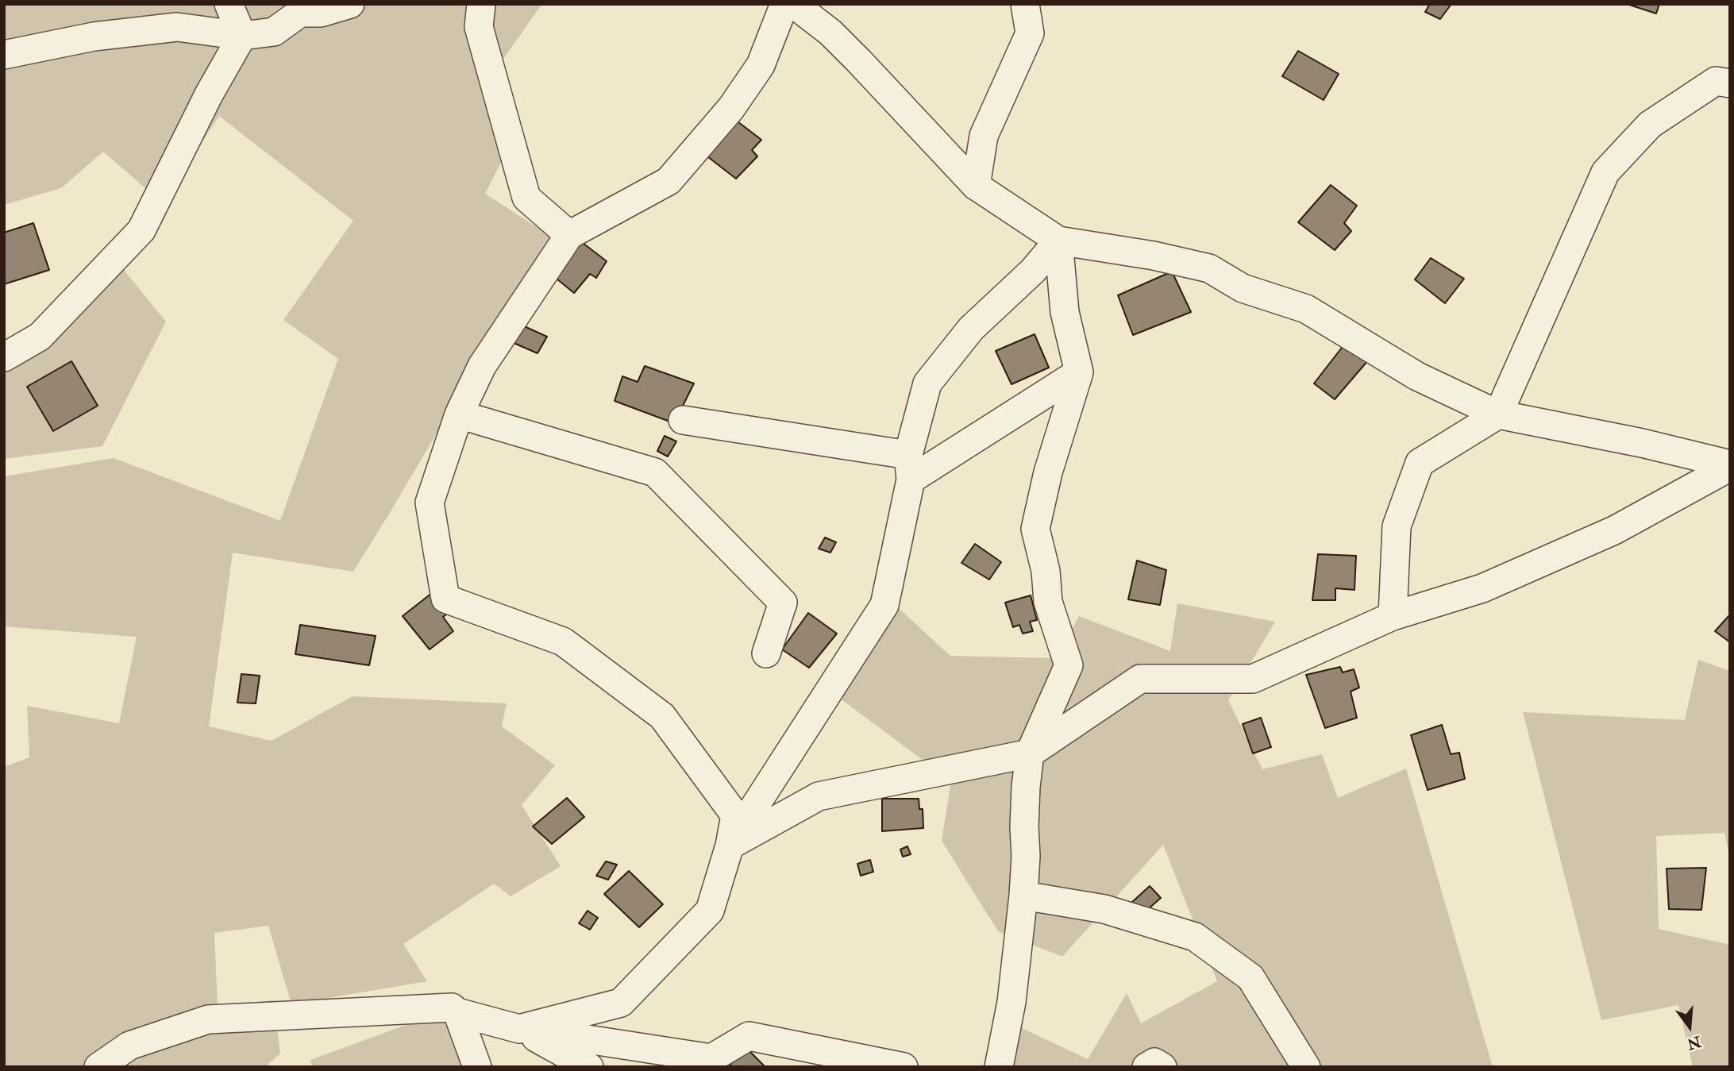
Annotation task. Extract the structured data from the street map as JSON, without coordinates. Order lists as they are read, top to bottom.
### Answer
{
  "north": "bottom"
}
